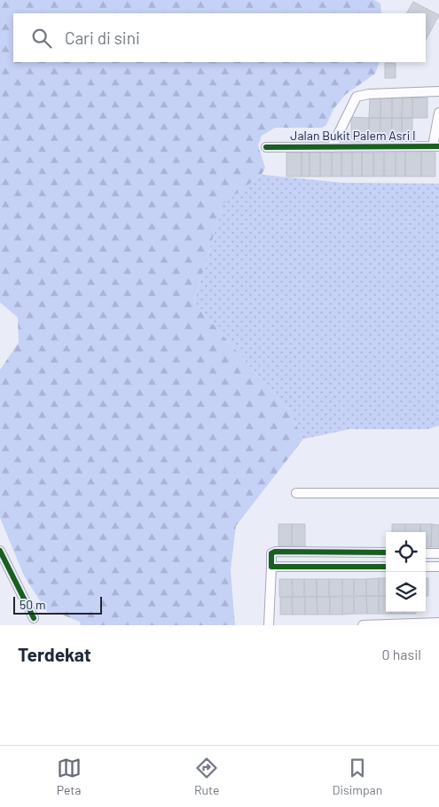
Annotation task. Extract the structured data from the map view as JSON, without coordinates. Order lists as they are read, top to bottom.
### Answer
{
  "streets": {
    "street": ["Jalan Bukit Palem Asri I"]
  },
  "scale_bar": "50 m",
  "page": {
    "search": "Cari di sini",
    "scale": "50 m",
    "heading": ["Terdekat", "0 hasil"],
    "nav": ["Peta", "Rute", "Disimpan"]
  }
}
